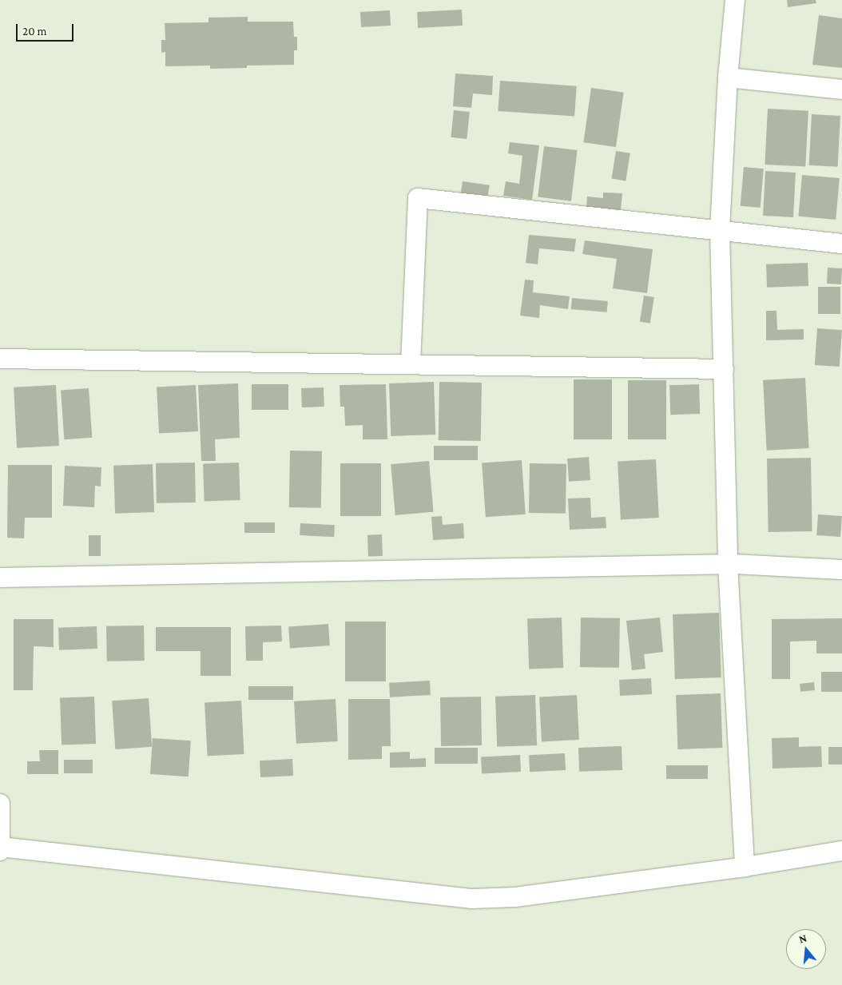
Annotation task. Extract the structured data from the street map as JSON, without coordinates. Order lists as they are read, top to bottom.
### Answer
{
  "scale_bar": "20 m",
  "north": "top"
}
